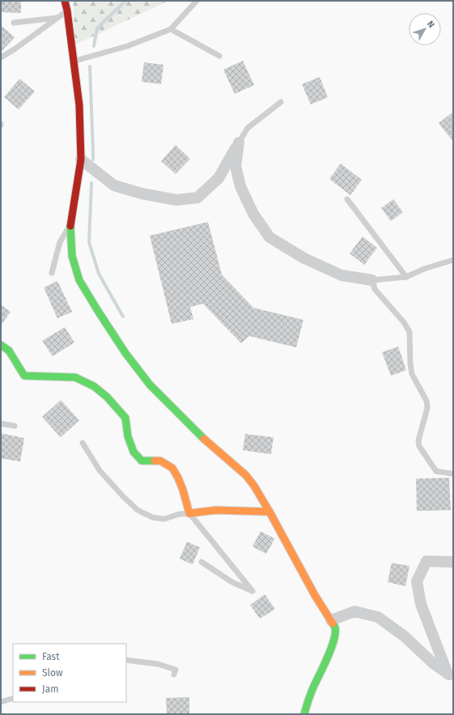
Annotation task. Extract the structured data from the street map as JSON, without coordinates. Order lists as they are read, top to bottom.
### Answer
{
  "legend": ["Fast", "Slow", "Jam"],
  "north": "top right"
}
